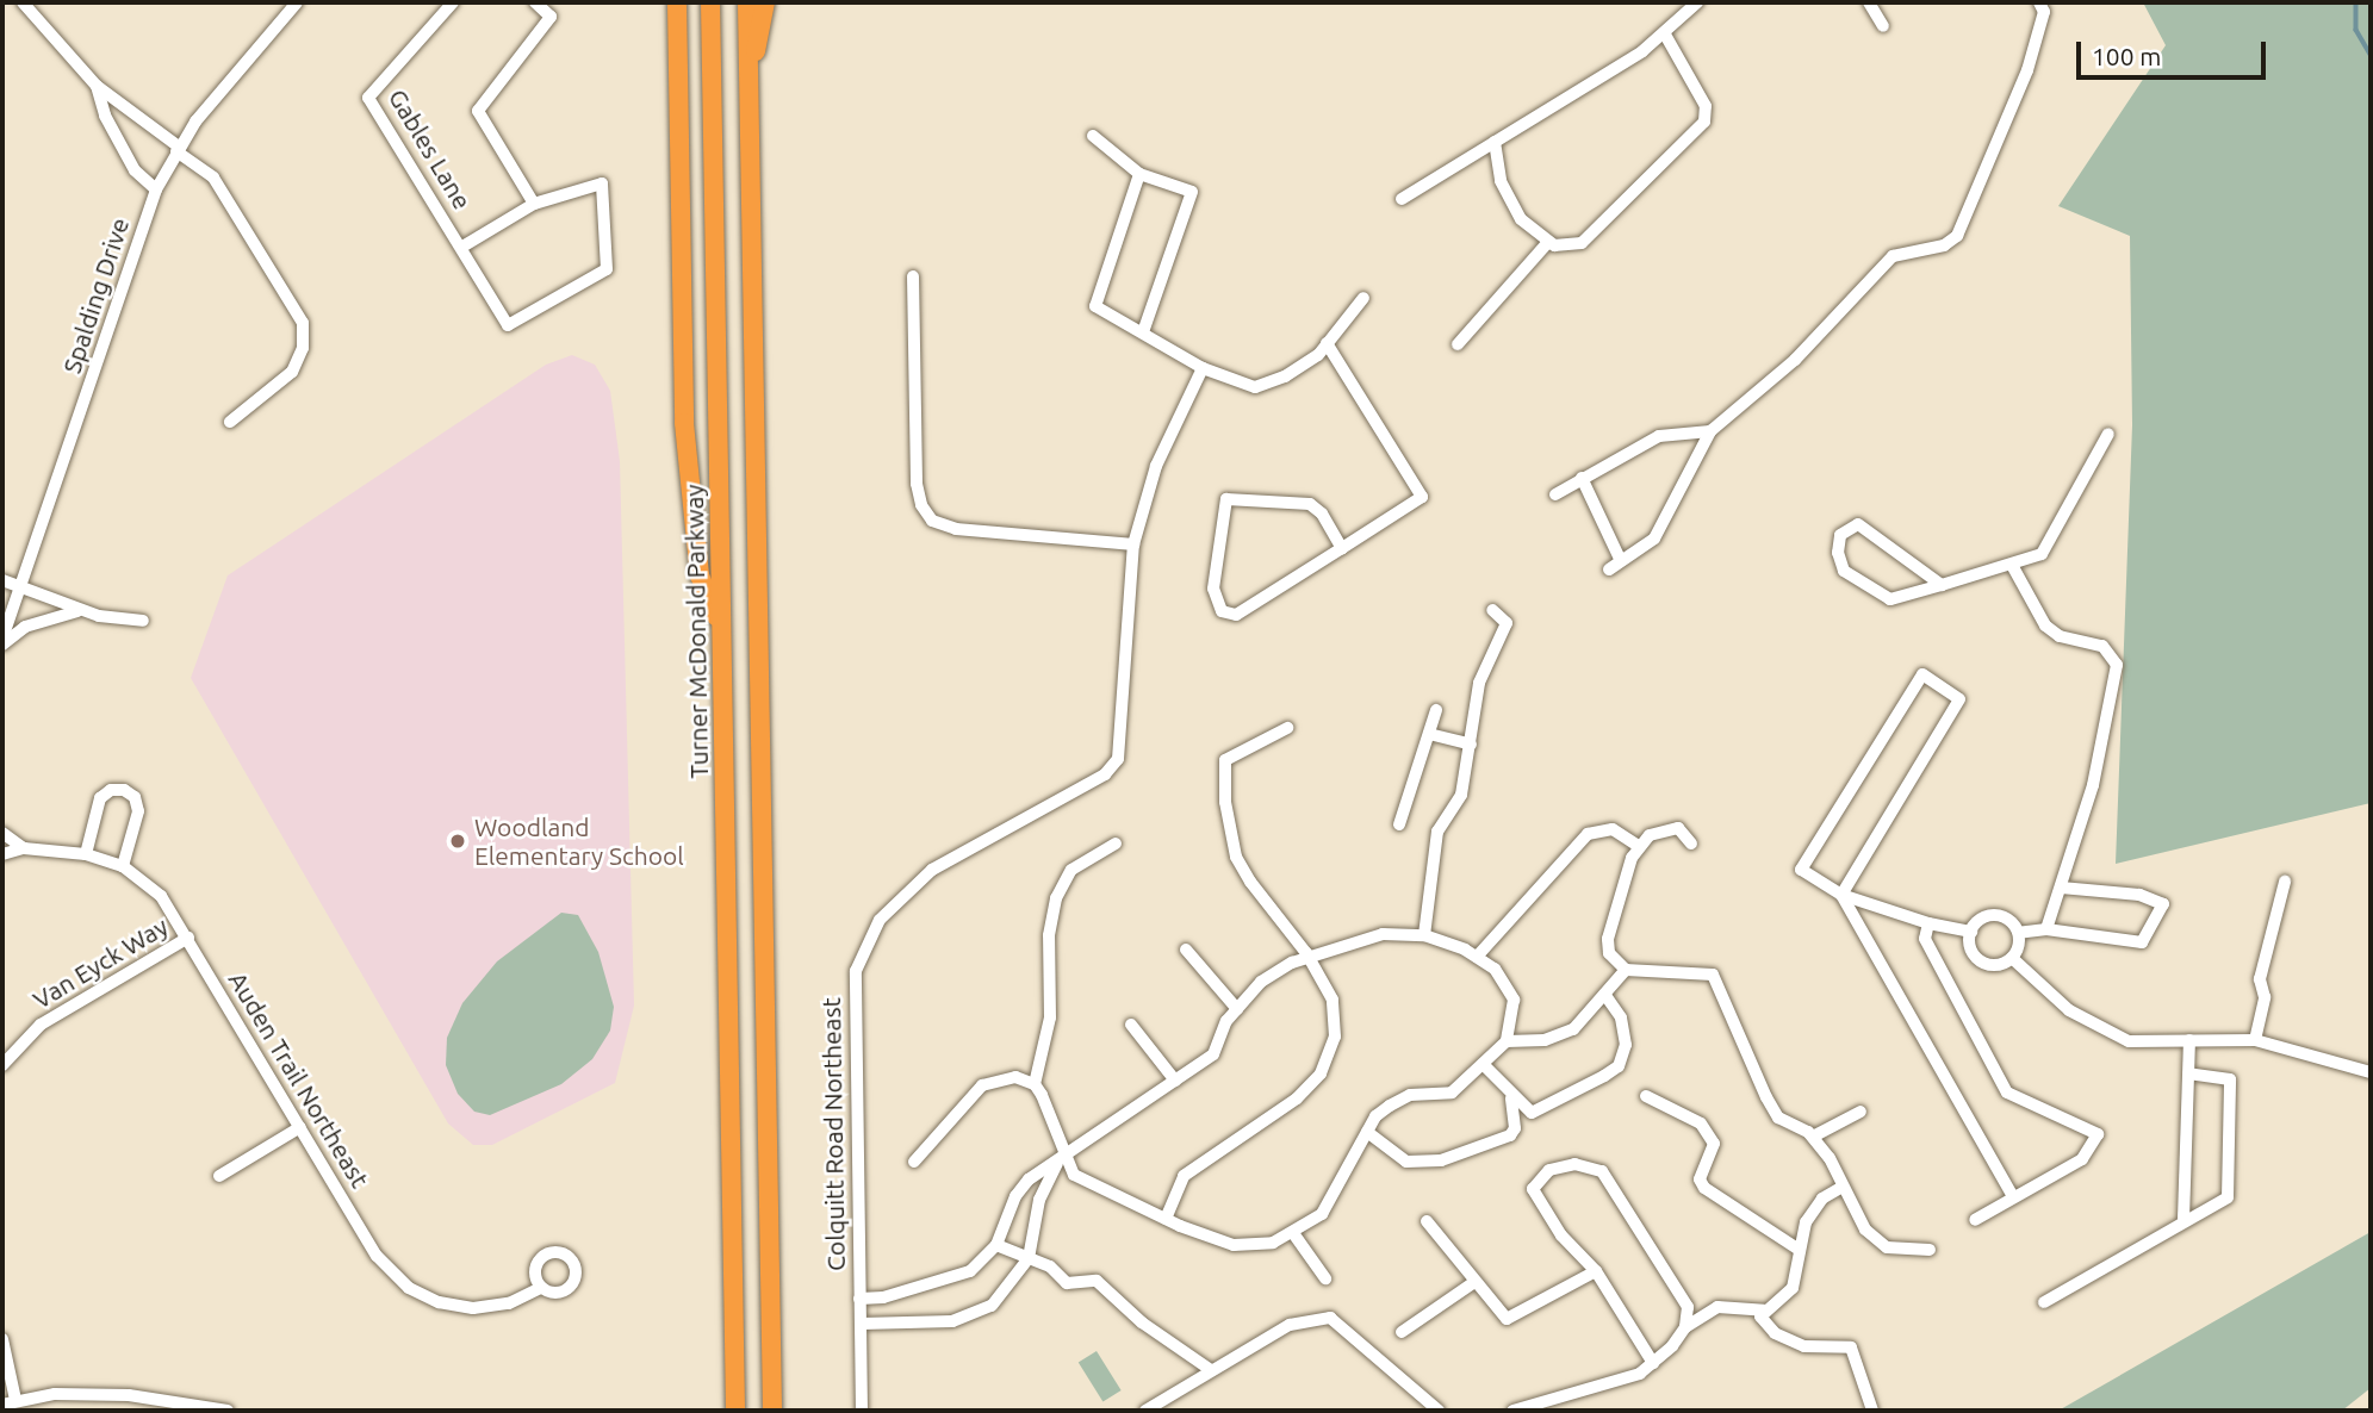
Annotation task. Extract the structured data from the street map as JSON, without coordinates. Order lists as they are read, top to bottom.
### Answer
{
  "streets": {
    "highway": ["Turner McDonald Parkway"],
    "street": [
      "Gables Lane",
      "Spalding Drive",
      "Van Eyck Way",
      "Auden Trail Northeast",
      "Colquitt Road Northeast"
    ]
  },
  "crossings": [
    ["Van Eyck Way", "Auden Trail Northeast"]
  ],
  "places": ["Woodland Elementary School"],
  "scale_bar": "100 m"
}
